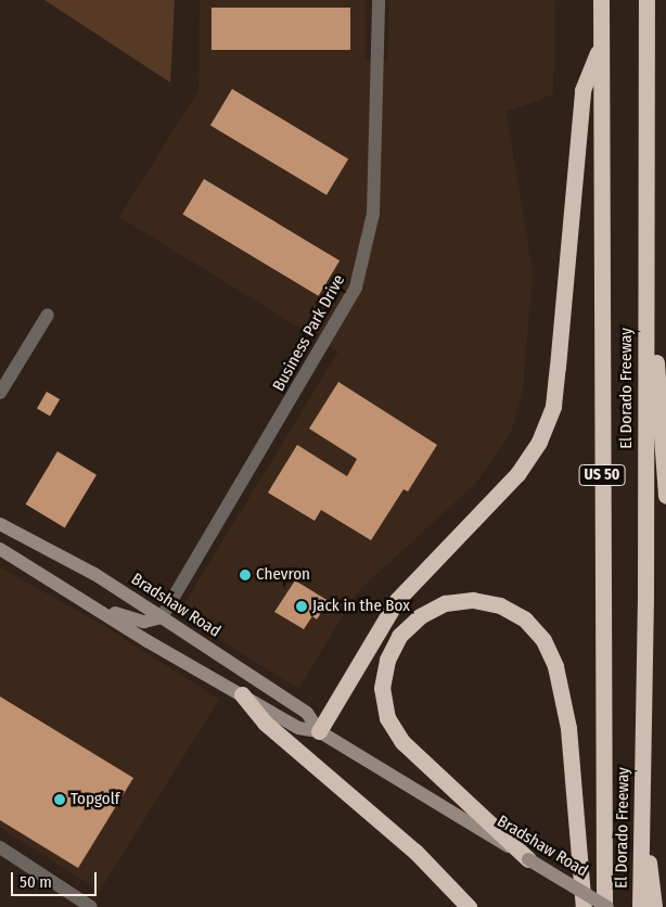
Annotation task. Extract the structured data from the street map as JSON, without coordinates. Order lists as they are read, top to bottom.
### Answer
{
  "streets": {
    "highway": ["El Dorado Freeway", "US 50"],
    "main road": ["Bradshaw Road"],
    "street": ["Business Park Drive"]
  },
  "crossings": [
    ["Business Park Drive", "Bradshaw Road"],
    ["El Dorado Freeway", "Bradshaw Road"]
  ],
  "places": ["Chevron", "Jack in the Box", "Topgolf"],
  "scale_bar": "50 m"
}
